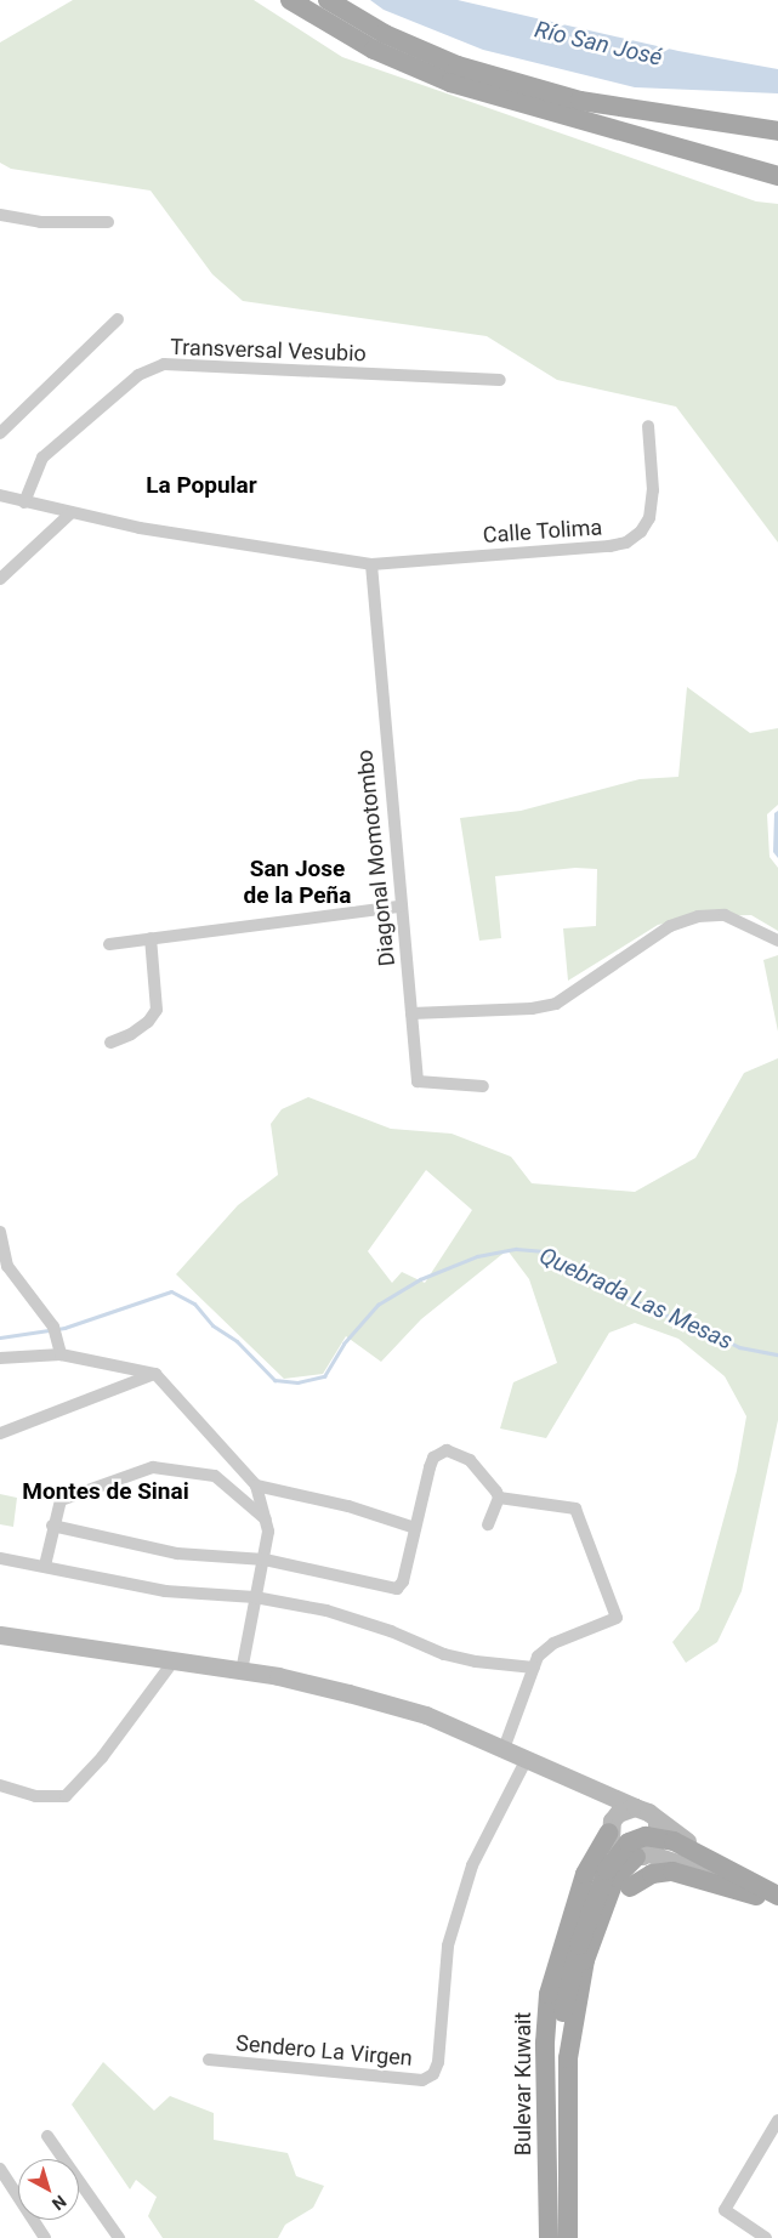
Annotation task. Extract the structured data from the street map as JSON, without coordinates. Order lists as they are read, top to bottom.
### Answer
{
  "streets": {
    "main road": ["Bulevar Kuwait"],
    "street": [
      "Transversal Vesubio",
      "Calle Tolima",
      "Diagonal Momotombo",
      "Sendero La Virgen"
    ]
  },
  "crossings": [
    ["Transversal Vesubio", "Calle Tolima"],
    ["Calle Tolima", "Diagonal Momotombo"]
  ],
  "districts": ["La Popular", "San Jose de la Peña", "Montes de Sinai"],
  "water": ["Río San José", "Quebrada Las Mesas"],
  "north": "bottom right"
}
